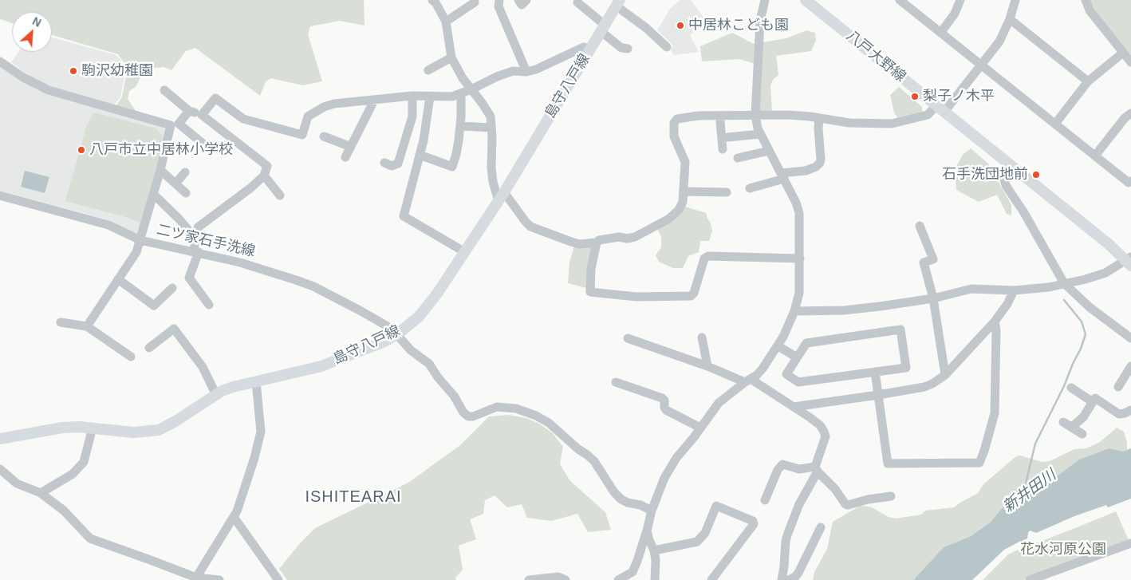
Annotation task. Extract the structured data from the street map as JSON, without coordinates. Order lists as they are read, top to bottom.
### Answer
{
  "streets": {
    "main road": ["八戸大野線", "島守八戸線"],
    "street": ["二ツ家石手洗線"]
  },
  "crossings": [
    ["島守八戸線", "二ツ家石手洗線"]
  ],
  "districts": ["ISHITEARAI"],
  "water": ["新井田川"],
  "parks": ["花水河原公園"],
  "places": [
    "中居林こども園",
    "駒沢幼稚園",
    "梨子ノ木平",
    "八戸市立中居林小学校",
    "石手洗団地前"
  ],
  "north": "top right"
}
